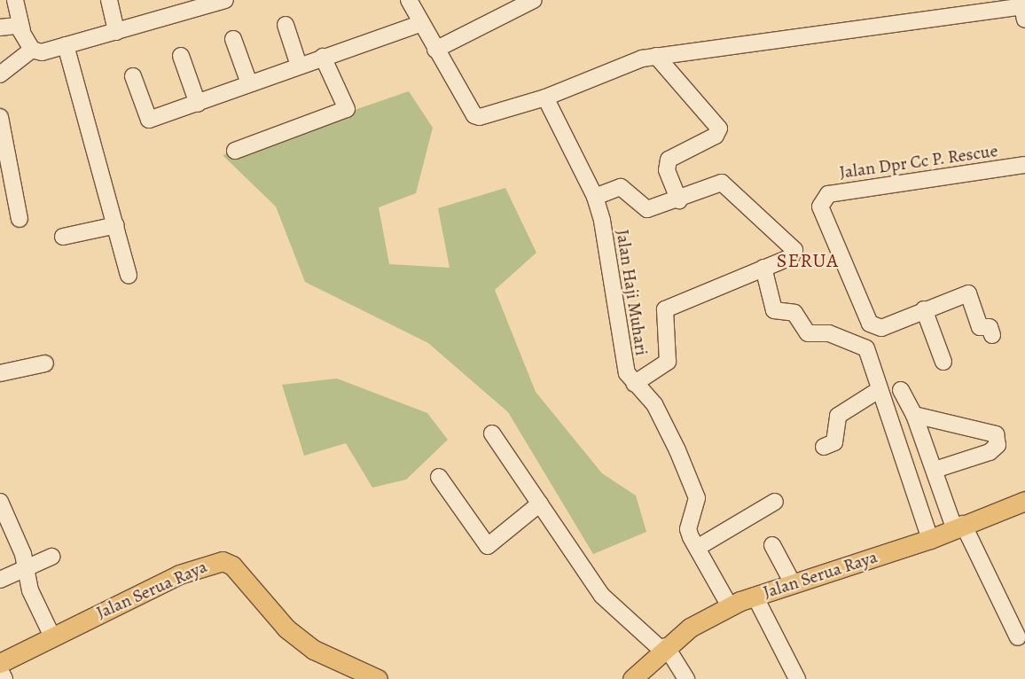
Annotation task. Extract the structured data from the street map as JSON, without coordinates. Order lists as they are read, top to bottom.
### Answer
{
  "streets": {
    "main road": ["Jalan Serua Raya"],
    "street": ["Jalan Dpr Cc P. Rescue", "Jalan Haji Muhari"]
  },
  "crossings": [
    ["Jalan Haji Muhari", "Jalan Serua Raya"]
  ],
  "districts": ["SERUA"]
}
